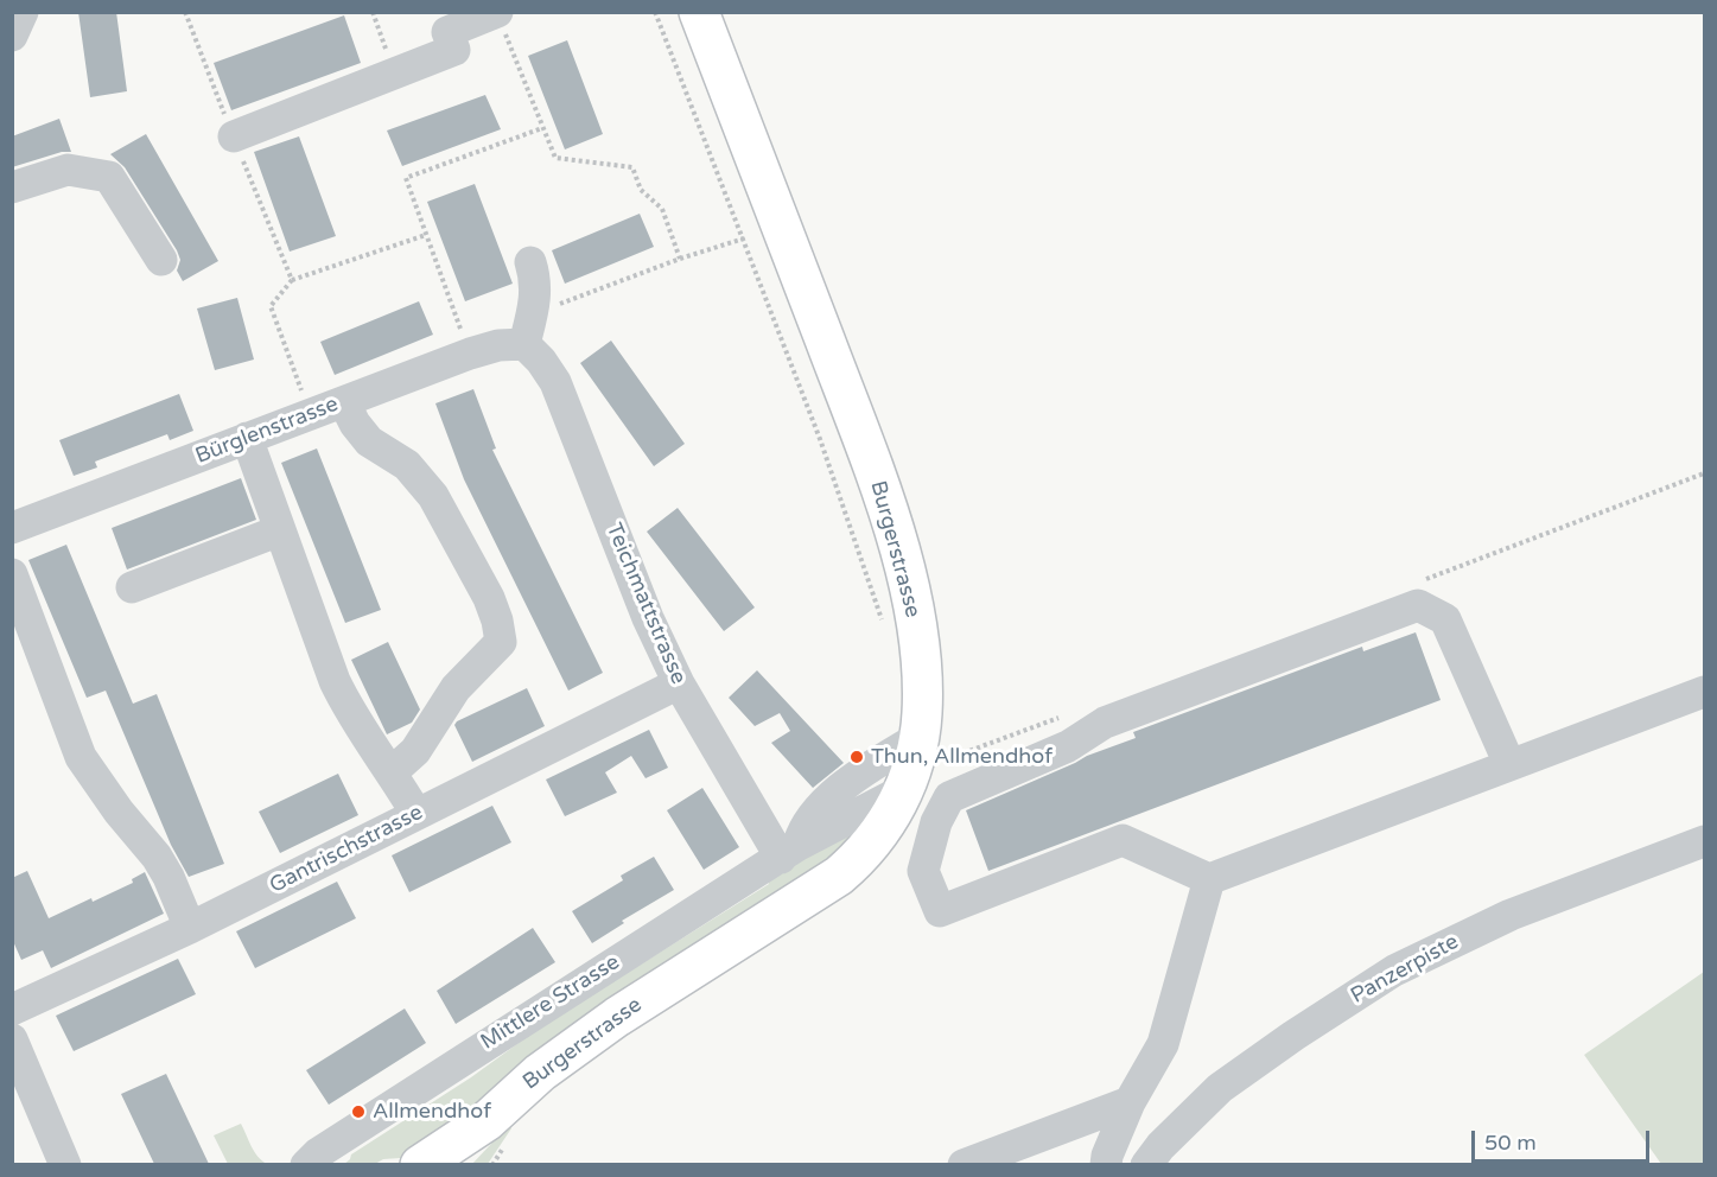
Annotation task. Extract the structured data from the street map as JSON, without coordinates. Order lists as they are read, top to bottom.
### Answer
{
  "streets": {
    "main road": ["Burgerstrasse"],
    "street": [
      "Bürglenstrasse",
      "Teichmattstrasse",
      "Gantrischstrasse",
      "Panzerpiste",
      "Mittlere Strasse"
    ]
  },
  "crossings": [
    ["Bürglenstrasse", "Teichmattstrasse"],
    ["Burgerstrasse", "Mittlere Strasse"],
    ["Teichmattstrasse", "Gantrischstrasse"],
    ["Teichmattstrasse", "Mittlere Strasse"]
  ],
  "places": ["Thun, Allmendhof", "Allmendhof"],
  "scale_bar": "50 m"
}
